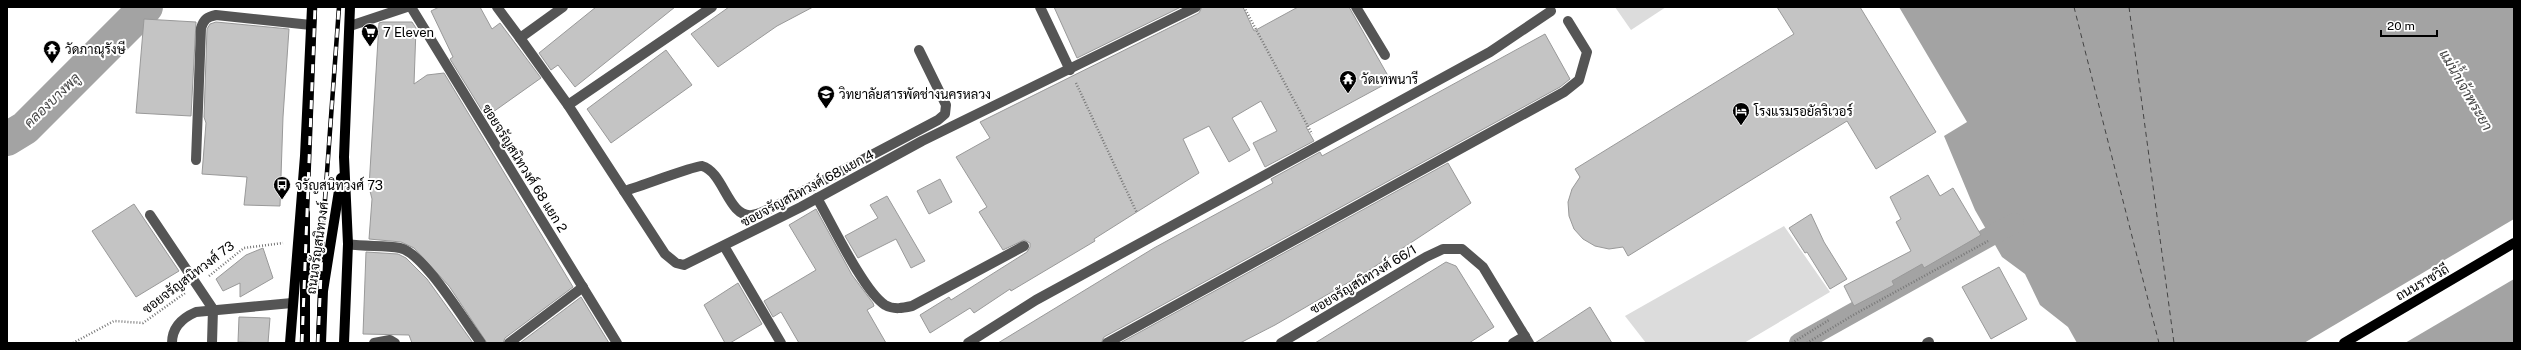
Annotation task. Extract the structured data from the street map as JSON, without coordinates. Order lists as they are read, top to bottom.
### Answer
{
  "streets": {
    "main road": ["ถนนจรัญสนิทวงศ์", "ถนนราชวิถี"],
    "street": ["ซอยจรัญสนิทวงศ์ 68 แยก 2", "ซอยจรัญสนิทวงศ์ 68 แยก 4", "ซอยจรัญสนิทวงศ์ 66/1"],
    "path": ["ซอยจรัญสนิทวงศ์ 73"]
  },
  "crossings": [
    ["ถนนจรัญสนิทวงศ์", "ซอยจรัญสนิทวงศ์ 73"]
  ],
  "water": ["แม่น้ำเจ้าพระยา", "คลองบางพลู"],
  "places": {
    "supermarket": ["7 Eleven"],
    "temple": ["วัดภาณุรังษี", "วัดเทพนารี"],
    "school or university": ["วิทยาลัยสารพัดช่างนครหลวง"],
    "hotel": ["โรงแรมรอยัลริเวอร์"],
    "bus stop": ["จรัญสนิทวงศ์ 73"]
  },
  "scale_bar": "20 m"
}
